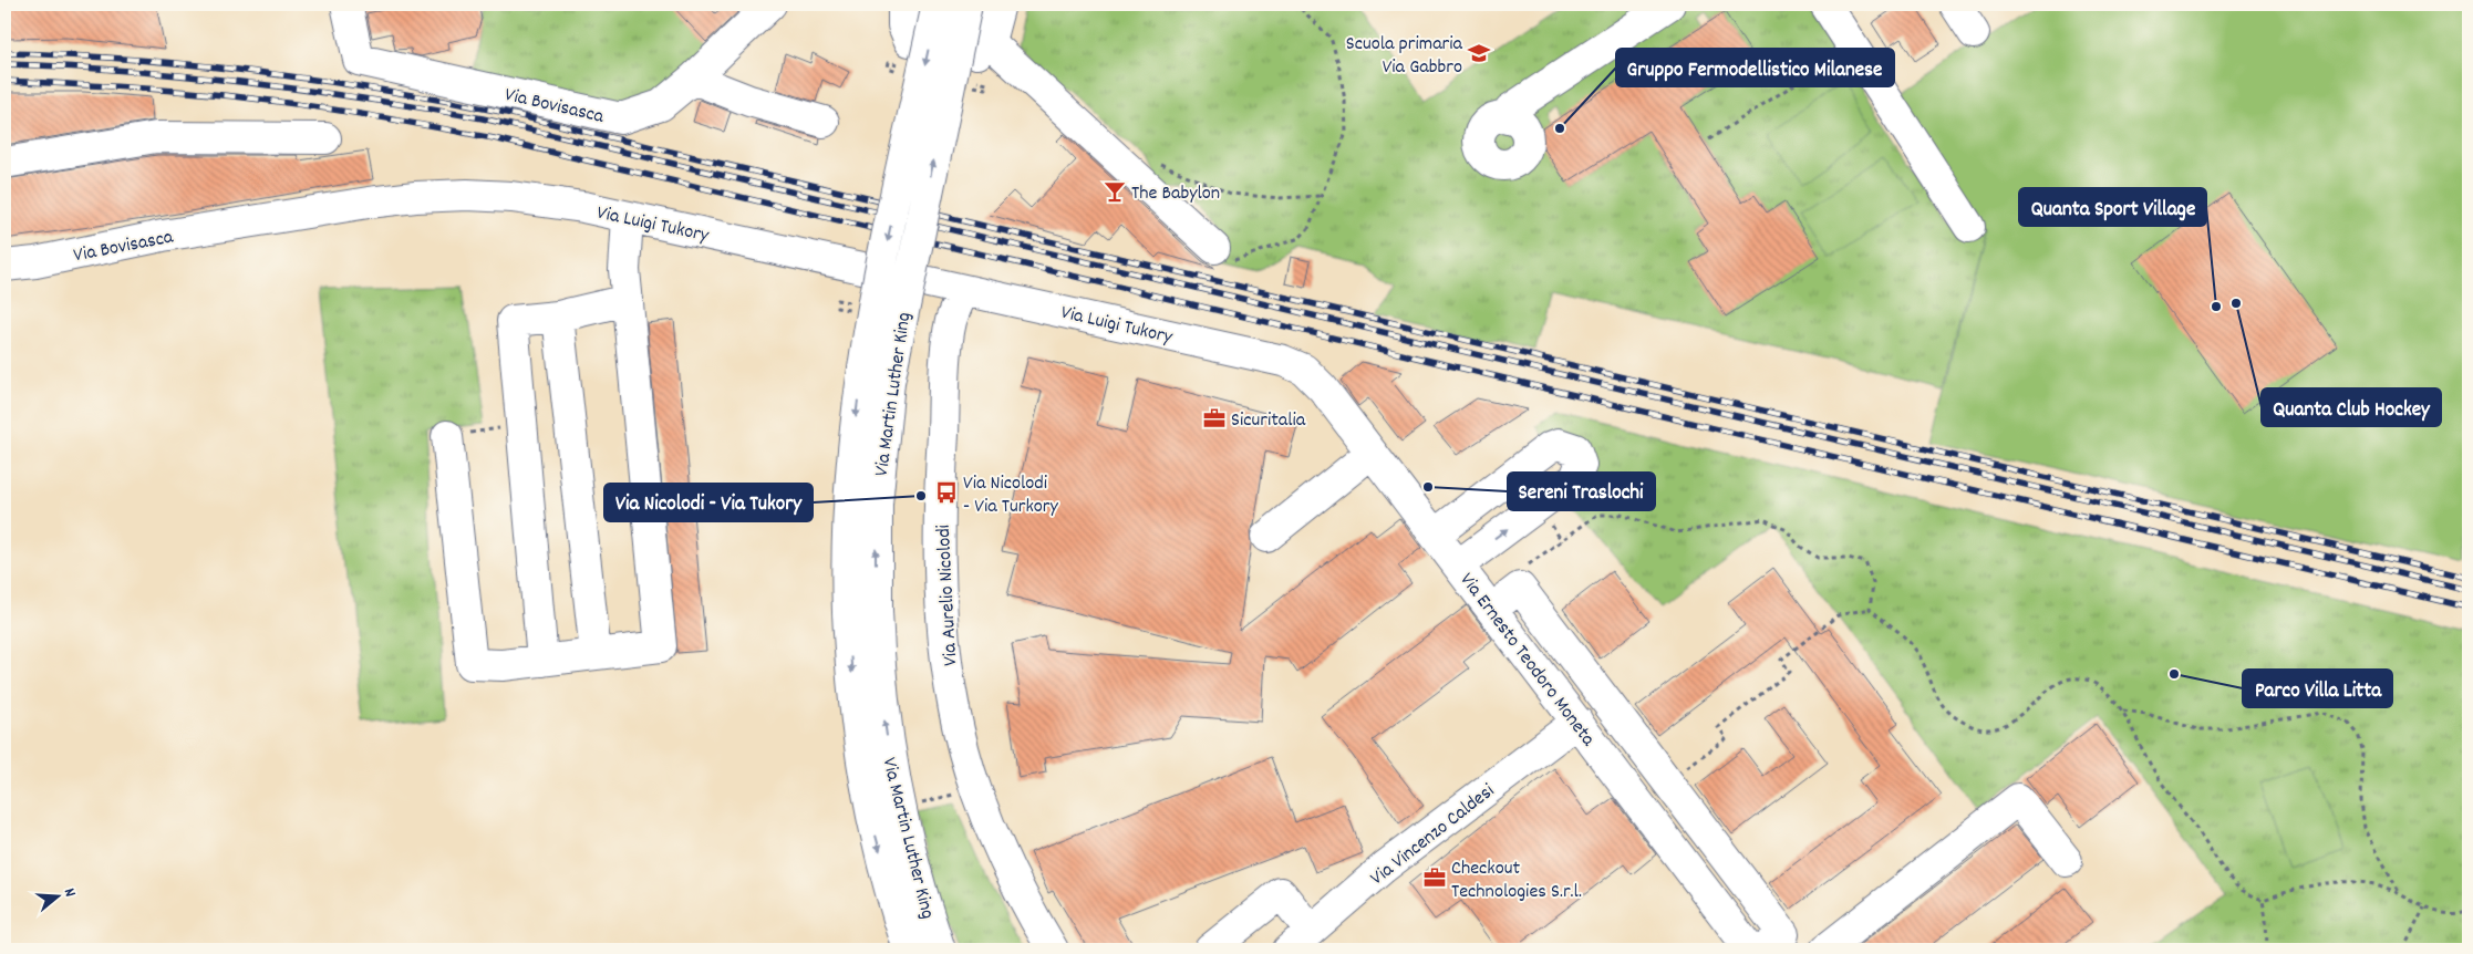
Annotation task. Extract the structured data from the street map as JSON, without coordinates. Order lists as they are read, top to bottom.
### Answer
{
  "streets": {
    "street": [
      "Via Bovisasca",
      "Via Luigi Tukory",
      "Via Martin Luther King",
      "Via Aurelio Nicolodi",
      "Via Ernesto Teodoro Moneta",
      "Via Vincenzo Caldesi"
    ]
  },
  "crossings": [
    ["Via Bovisasca", "Via Luigi Tukory"],
    ["Via Luigi Tukory", "Via Aurelio Nicolodi"],
    ["Via Luigi Tukory", "Via Ernesto Teodoro Moneta"],
    ["Via Ernesto Teodoro Moneta", "Via Vincenzo Caldesi"]
  ],
  "places": {
    "school or university": ["Scuola primaria Via Gabbro"],
    "other": [
      "Gruppo Fermodellistico Milanese",
      "Quanta Club Hockey",
      "Quanta Sport Village",
      "Sereni Traslochi",
      "Via Nicolodi - Via Tukory",
      "Parco Villa Litta"
    ],
    "bar": ["The Babylon"],
    "office": ["Sicuritalia", "Checkout Technologies S.r.l."],
    "bus stop": ["Via Nicolodi - Via Turkory"]
  },
  "north": "right"
}
